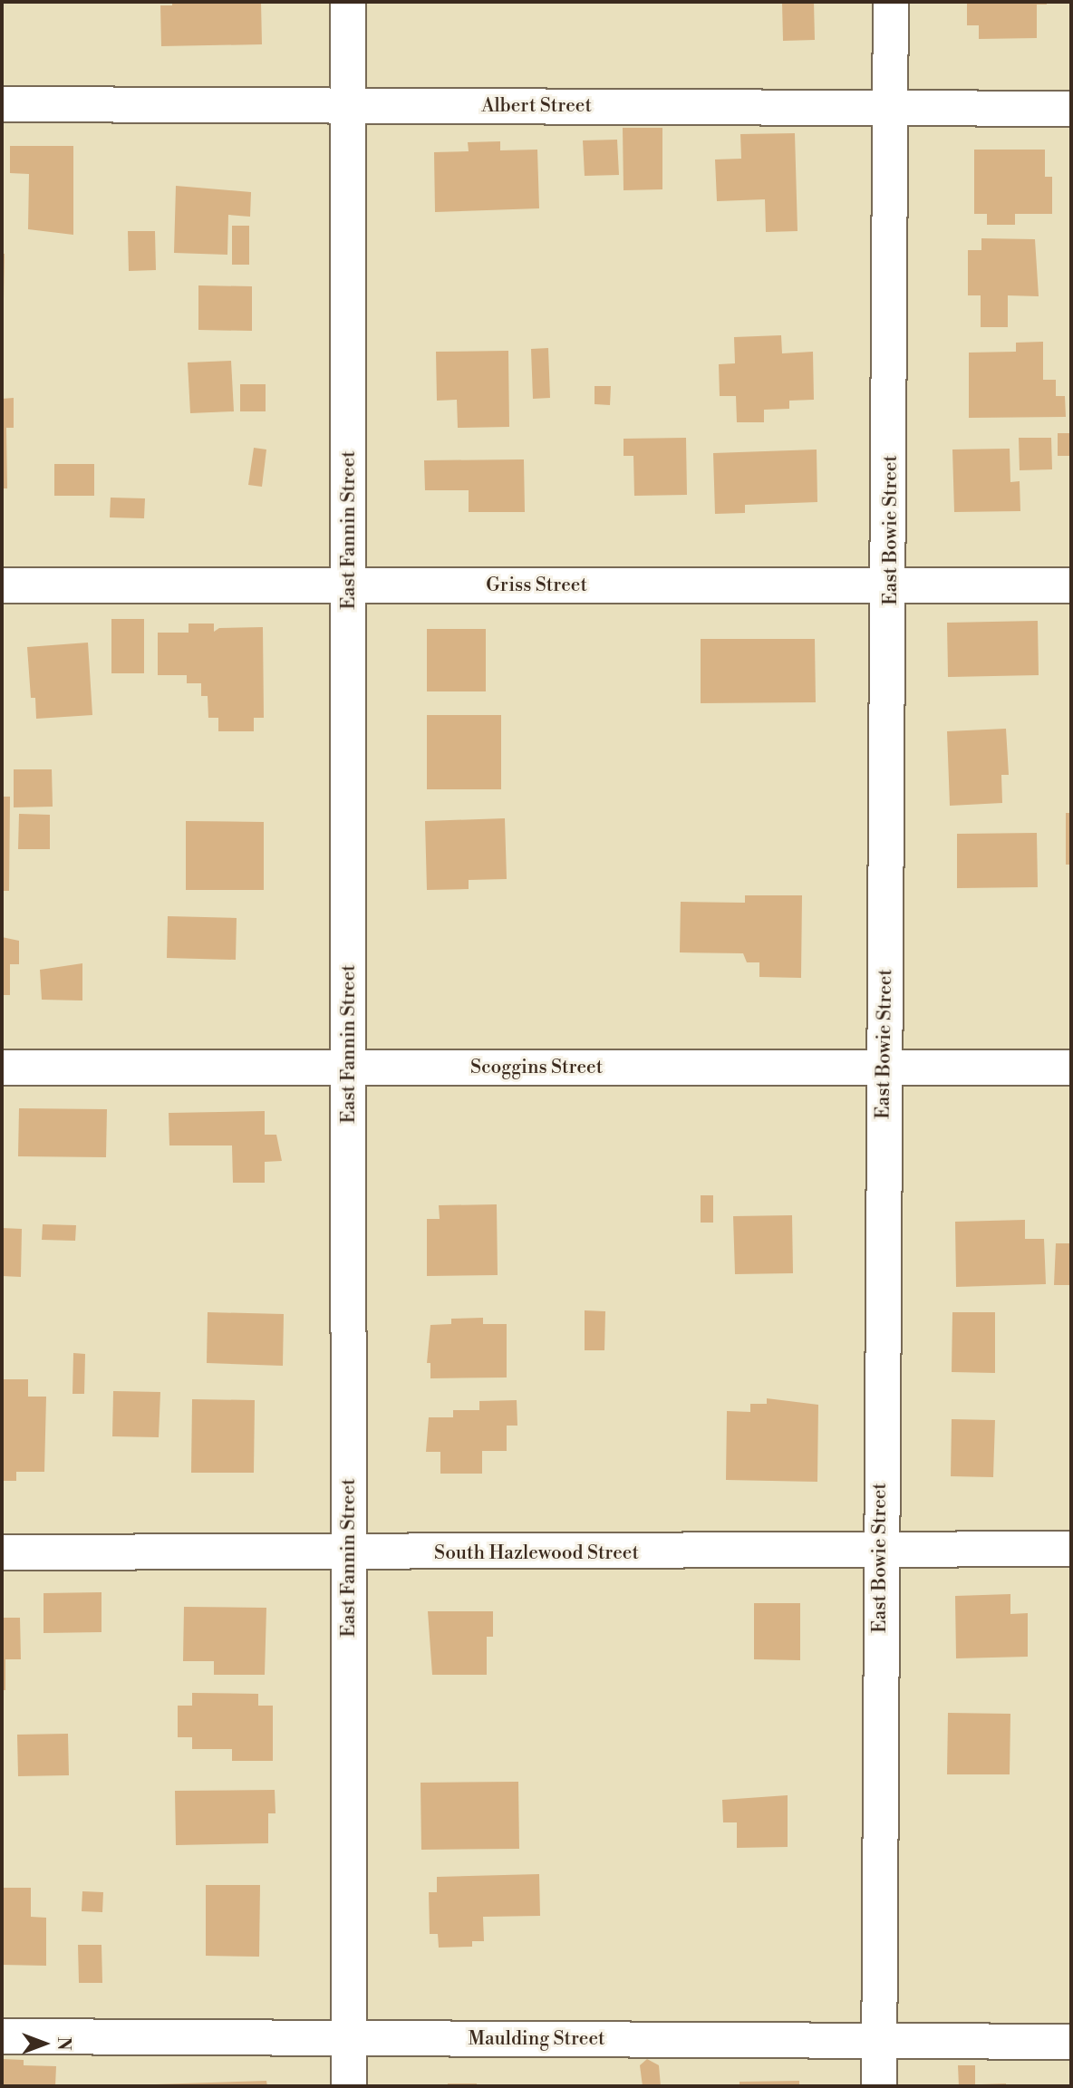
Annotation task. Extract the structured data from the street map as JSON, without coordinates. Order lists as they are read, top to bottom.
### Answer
{
  "streets": {
    "street": [
      "Albert Street",
      "East Fannin Street",
      "East Bowie Street",
      "Griss Street",
      "Scoggins Street",
      "South Hazlewood Street",
      "Maulding Street"
    ]
  },
  "crossings": [
    ["Albert Street", "East Fannin Street"],
    ["Albert Street", "East Bowie Street"],
    ["East Fannin Street", "Griss Street"],
    ["East Fannin Street", "Scoggins Street"],
    ["East Fannin Street", "South Hazlewood Street"],
    ["East Fannin Street", "Maulding Street"],
    ["East Bowie Street", "Griss Street"],
    ["East Bowie Street", "Scoggins Street"],
    ["East Bowie Street", "South Hazlewood Street"],
    ["East Bowie Street", "Maulding Street"]
  ],
  "north": "right"
}
